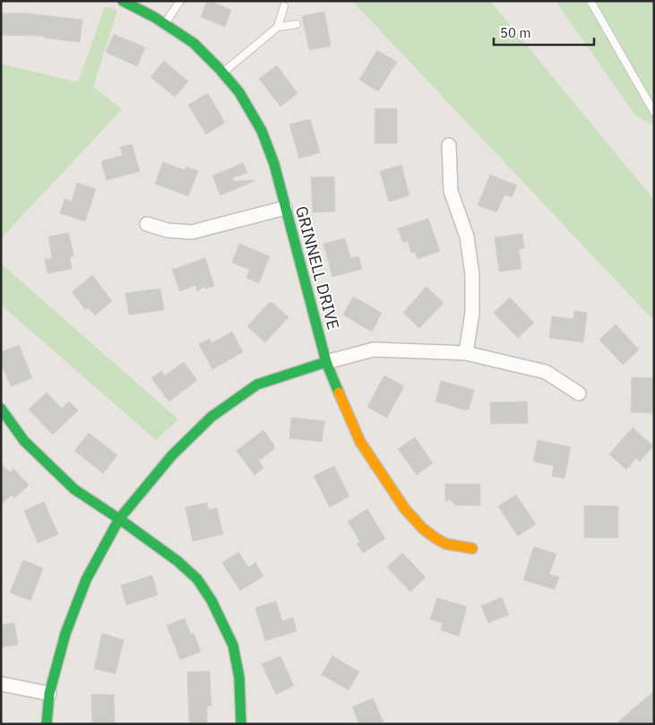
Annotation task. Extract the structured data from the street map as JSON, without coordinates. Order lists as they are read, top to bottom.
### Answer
{
  "streets": {
    "street": ["GRINNELL DRIVE"]
  },
  "scale_bar": "50 m"
}
